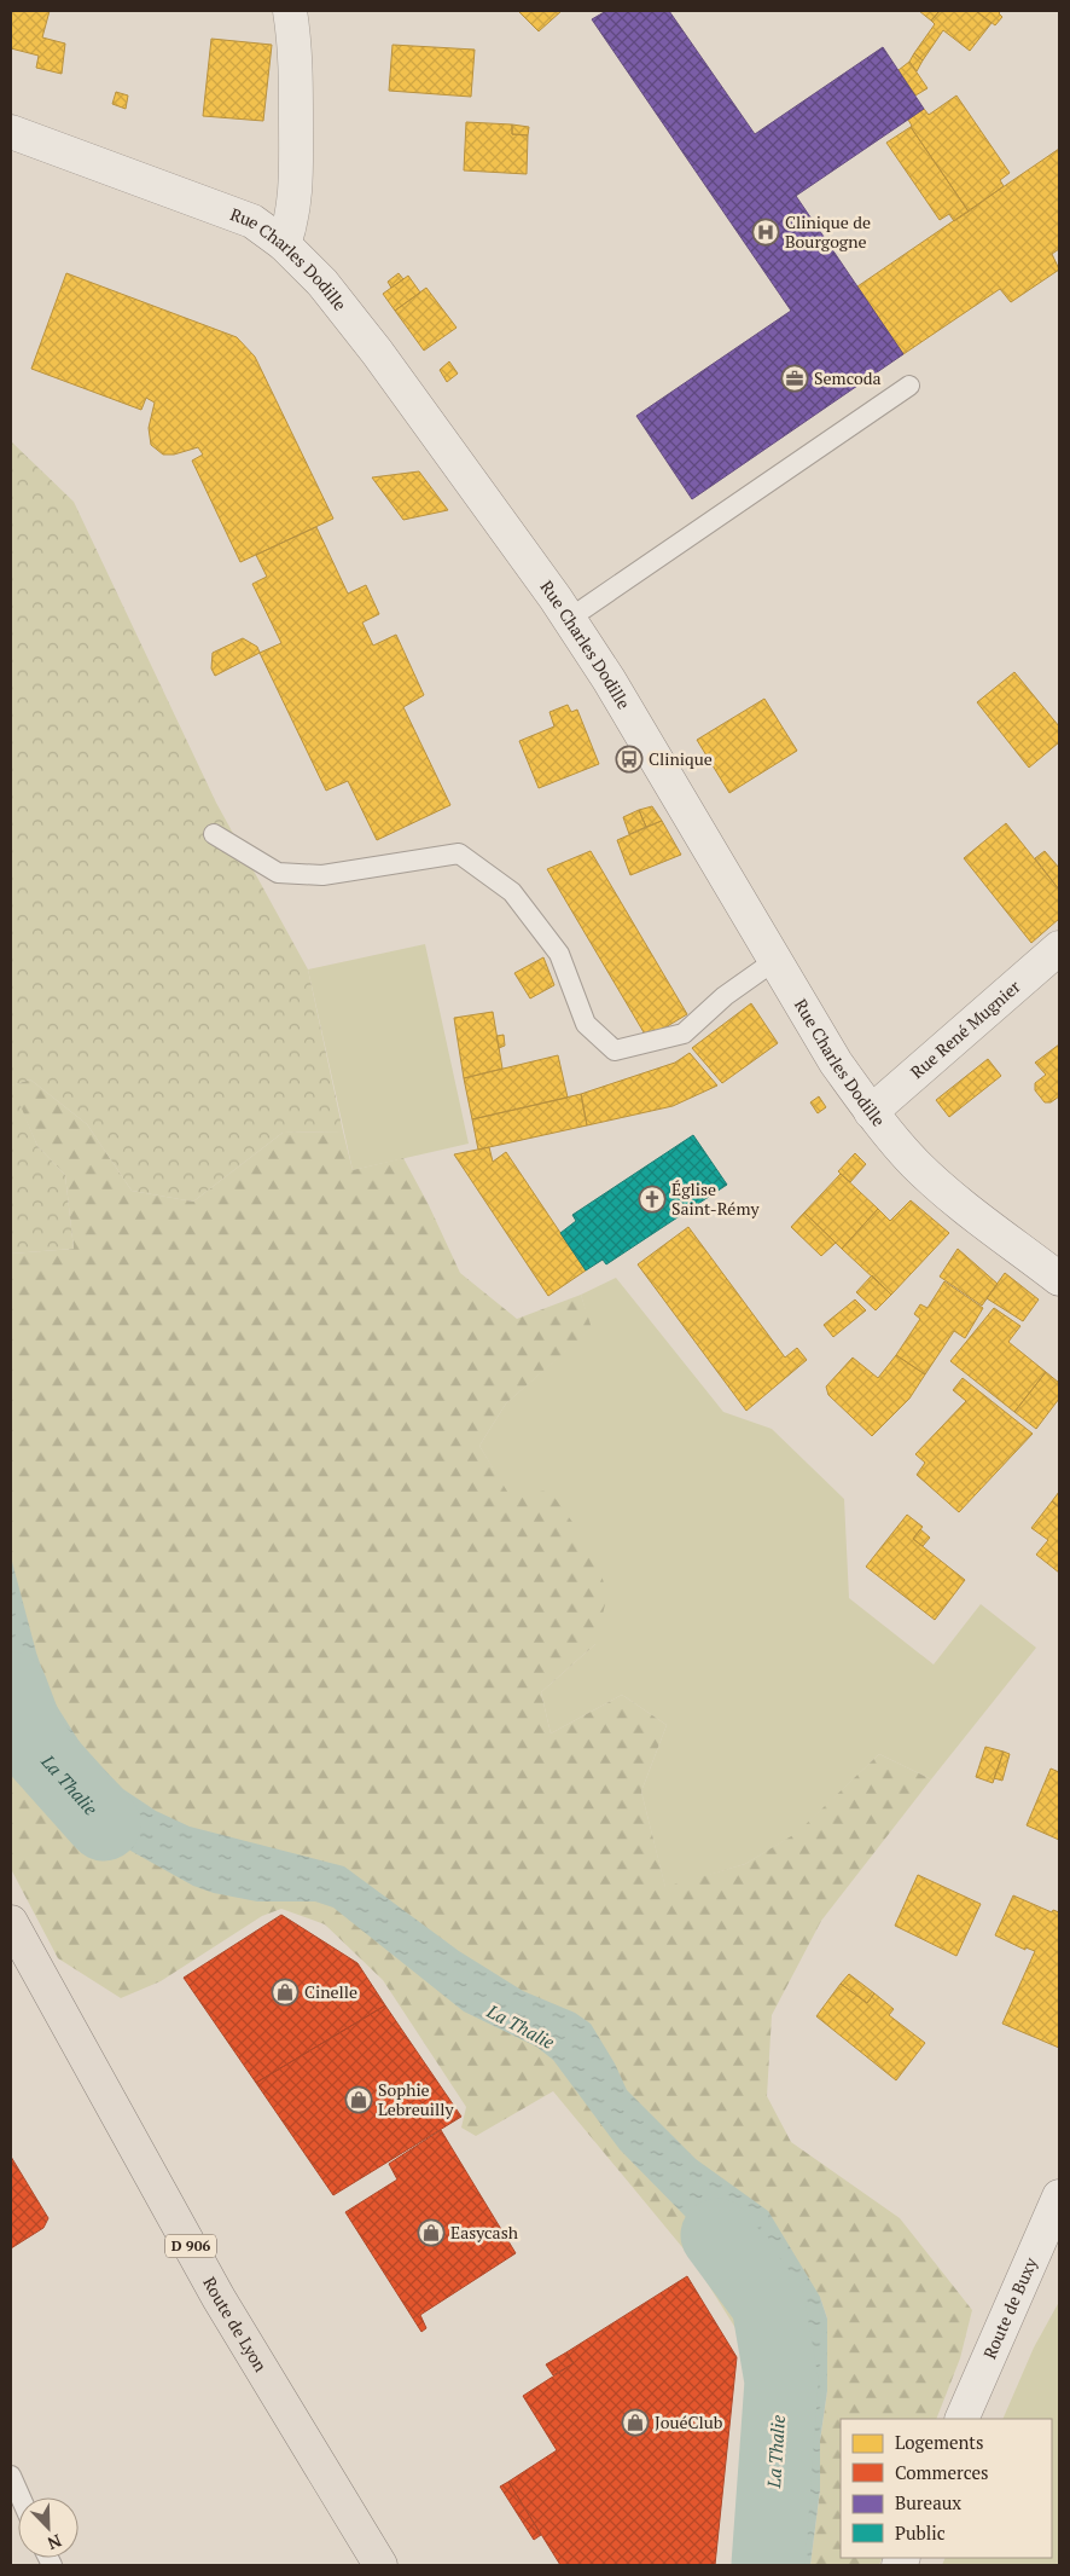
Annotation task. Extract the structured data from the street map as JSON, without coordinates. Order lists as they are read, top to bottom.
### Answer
{
  "streets": {
    "main road": [
      "Rue Charles Dodille",
      "Rue René Mugnier",
      "D 906",
      "Route de Buxy",
      "Route de Lyon"
    ]
  },
  "crossings": [
    ["Rue Charles Dodille", "Rue René Mugnier"]
  ],
  "water": ["La Thalie"],
  "places": {
    "hospital": ["Clinique de Bourgogne"],
    "office": ["Semcoda"],
    "bus stop": ["Clinique"],
    "church": ["Église Saint-Rémy"],
    "shop": [
      "Cinelle",
      "Sophie Lebreuilly",
      "Easycash",
      "JouéClub"
    ]
  },
  "legend": [
    "Logements",
    "Commerces",
    "Bureaux",
    "Public"
  ],
  "north": "bottom right"
}
